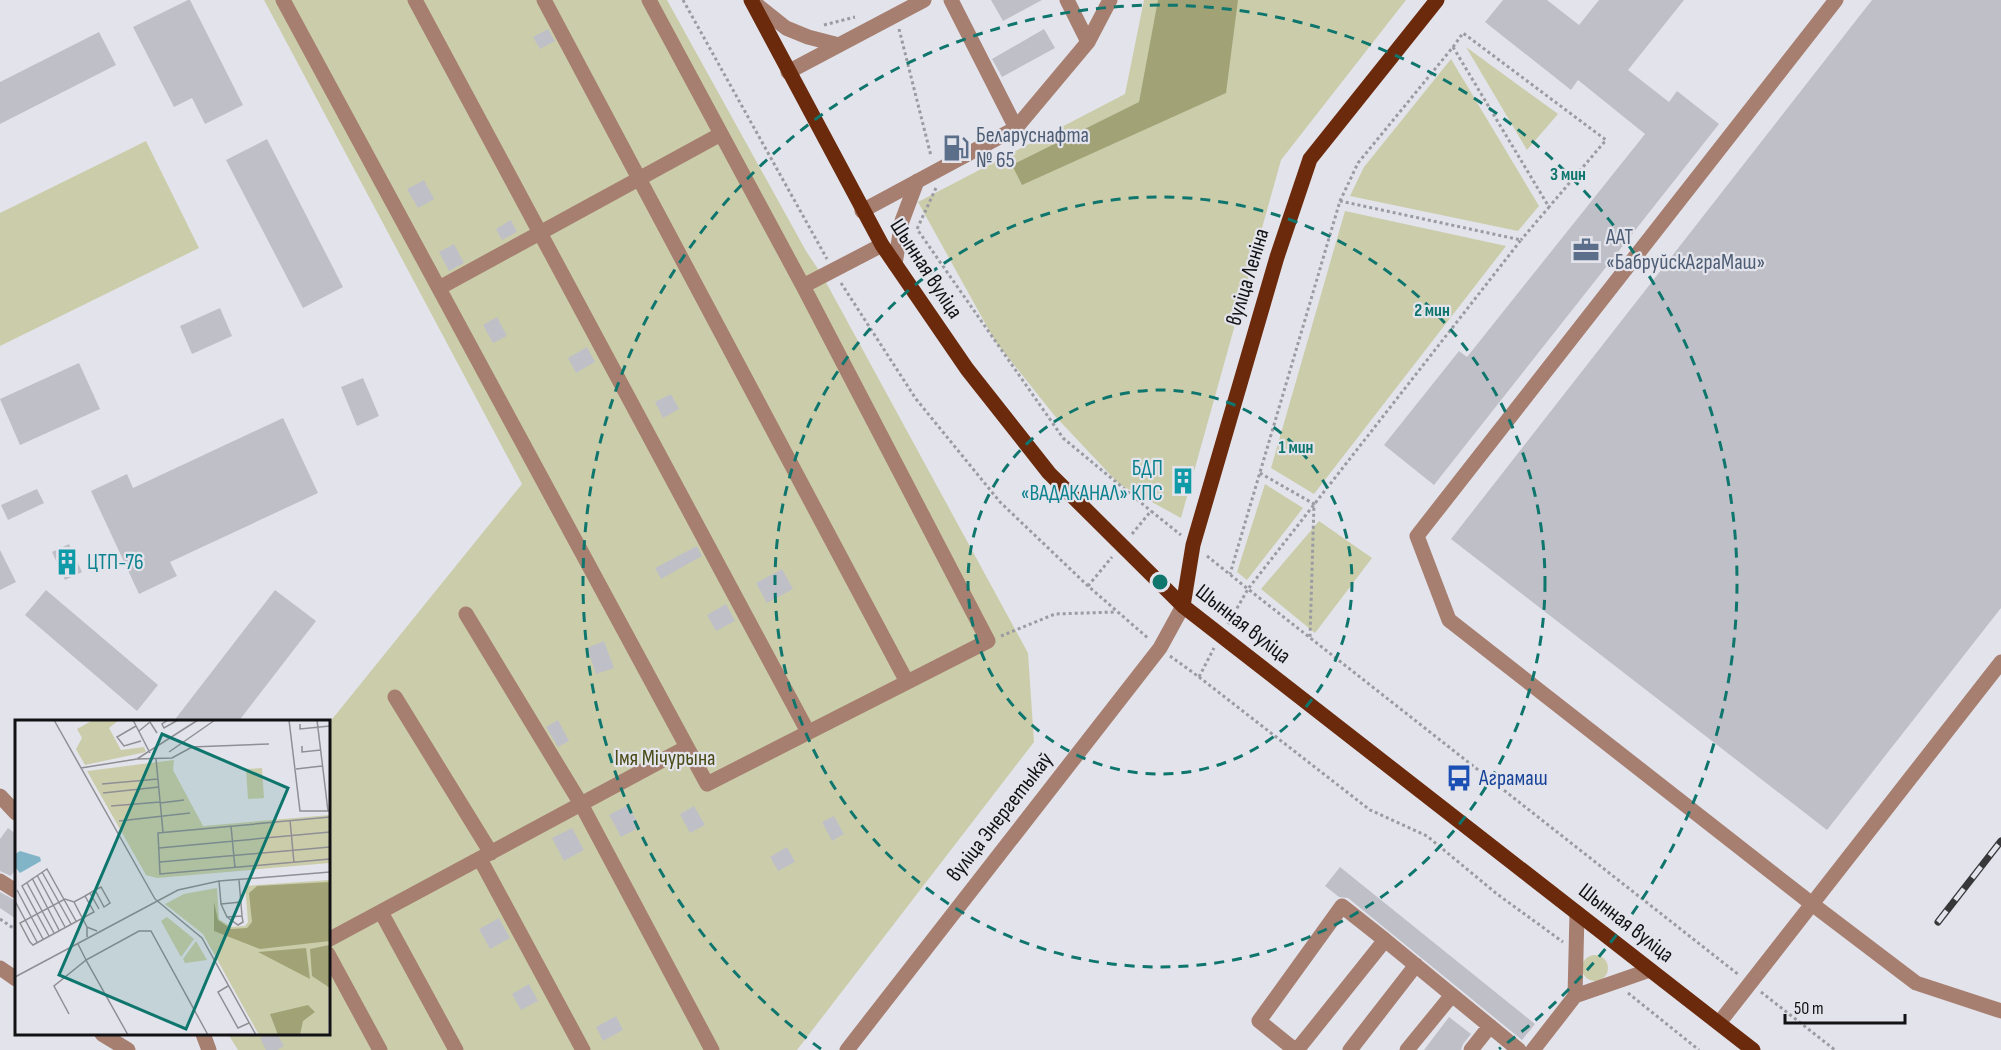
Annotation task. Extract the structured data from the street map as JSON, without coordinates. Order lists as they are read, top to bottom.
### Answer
{
  "streets": {
    "main road": ["Шынная вуліца", "вуліца Леніна"],
    "street": ["вуліца Энергетыкаў"]
  },
  "crossings": [
    ["Шынная вуліца", "вуліца Леніна"],
    ["Шынная вуліца", "вуліца Энергетыкаў"],
    ["вуліца Леніна", "вуліца Энергетыкаў"]
  ],
  "parks": ["Імя Мічурына"],
  "places": {
    "fuel station": ["Беларуснафта № 65"],
    "office": ["ААТ «БабруйскАграМаш»"],
    "building": ["БДП «ВАДАКАНАЛ» КПС", "ЦТП-76"],
    "bus stop": ["Аграмаш"]
  },
  "scale_bar": "50 m",
  "rings": ["3 мин", "2 мин", "1 мин"]
}
